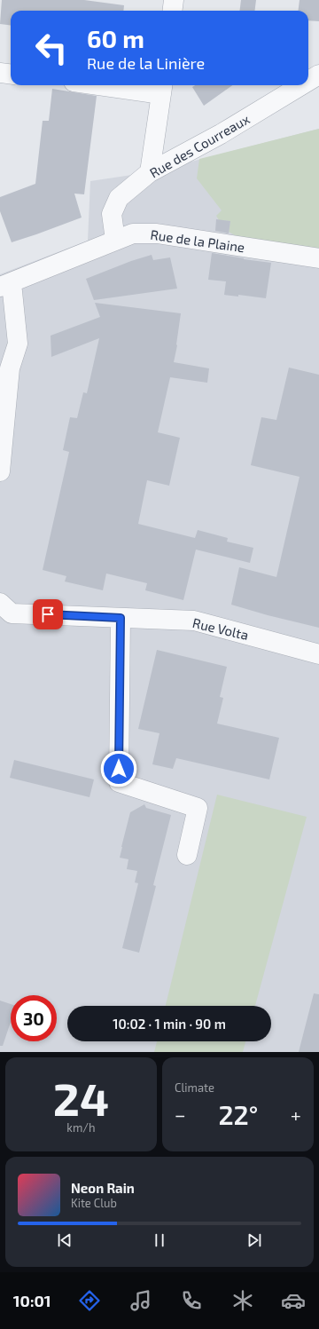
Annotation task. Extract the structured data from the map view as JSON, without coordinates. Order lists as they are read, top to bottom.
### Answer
{
  "streets": {
    "street": ["Rue des Courreaux", "Rue de la Plaine", "Rue Volta"]
  },
  "crossings": [
    ["Rue des Courreaux", "Rue de la Plaine"]
  ],
  "page": {
    "turn": ["60 m", "Rue de la Linière"],
    "limit": "30",
    "trip": "10:02 · 1 min · 90 m",
    "tile": [
      ["24", "km/h"],
      "Climate"
    ],
    "heat": ["−", "22°", "+"],
    "song": ["Neon Rain", "Kite Club"],
    "tabs": "10:01"
  }
}
